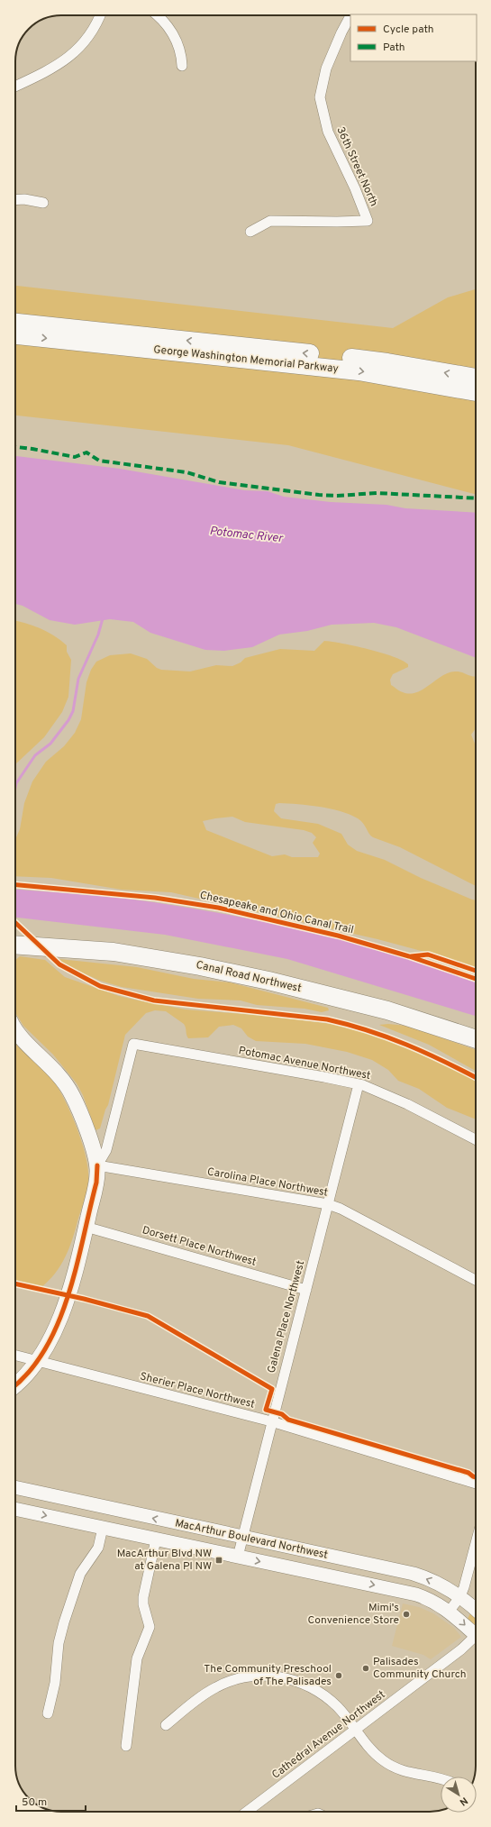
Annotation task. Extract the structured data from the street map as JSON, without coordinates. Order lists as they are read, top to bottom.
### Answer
{
  "streets": {
    "highway": ["George Washington Memorial Parkway", "Canal Road Northwest"],
    "main road": ["MacArthur Boulevard Northwest"],
    "street": [
      "36th Street North",
      "Potomac Avenue Northwest",
      "Carolina Place Northwest",
      "Dorsett Place Northwest",
      "Galena Place Northwest",
      "Sherier Place Northwest",
      "Cathedral Avenue Northwest"
    ],
    "cycle path": ["Chesapeake and Ohio Canal Trail"]
  },
  "crossings": [
    ["Potomac Avenue Northwest", "Carolina Place Northwest"],
    ["Potomac Avenue Northwest", "Galena Place Northwest"],
    ["Carolina Place Northwest", "Galena Place Northwest"],
    ["Dorsett Place Northwest", "Galena Place Northwest"],
    ["Galena Place Northwest", "Sherier Place Northwest"],
    ["Galena Place Northwest", "MacArthur Boulevard Northwest"]
  ],
  "water": ["Potomac River"],
  "places": {
    "transit": ["MacArthur Blvd NW at Galena Pl NW"],
    "other": ["Mimi's Convenience Store", "Palisades Community Church", "The Community Preschool of The Palisades"]
  },
  "legend": ["Cycle path", "Path"],
  "scale_bar": "50 m",
  "north": "bottom right"
}
